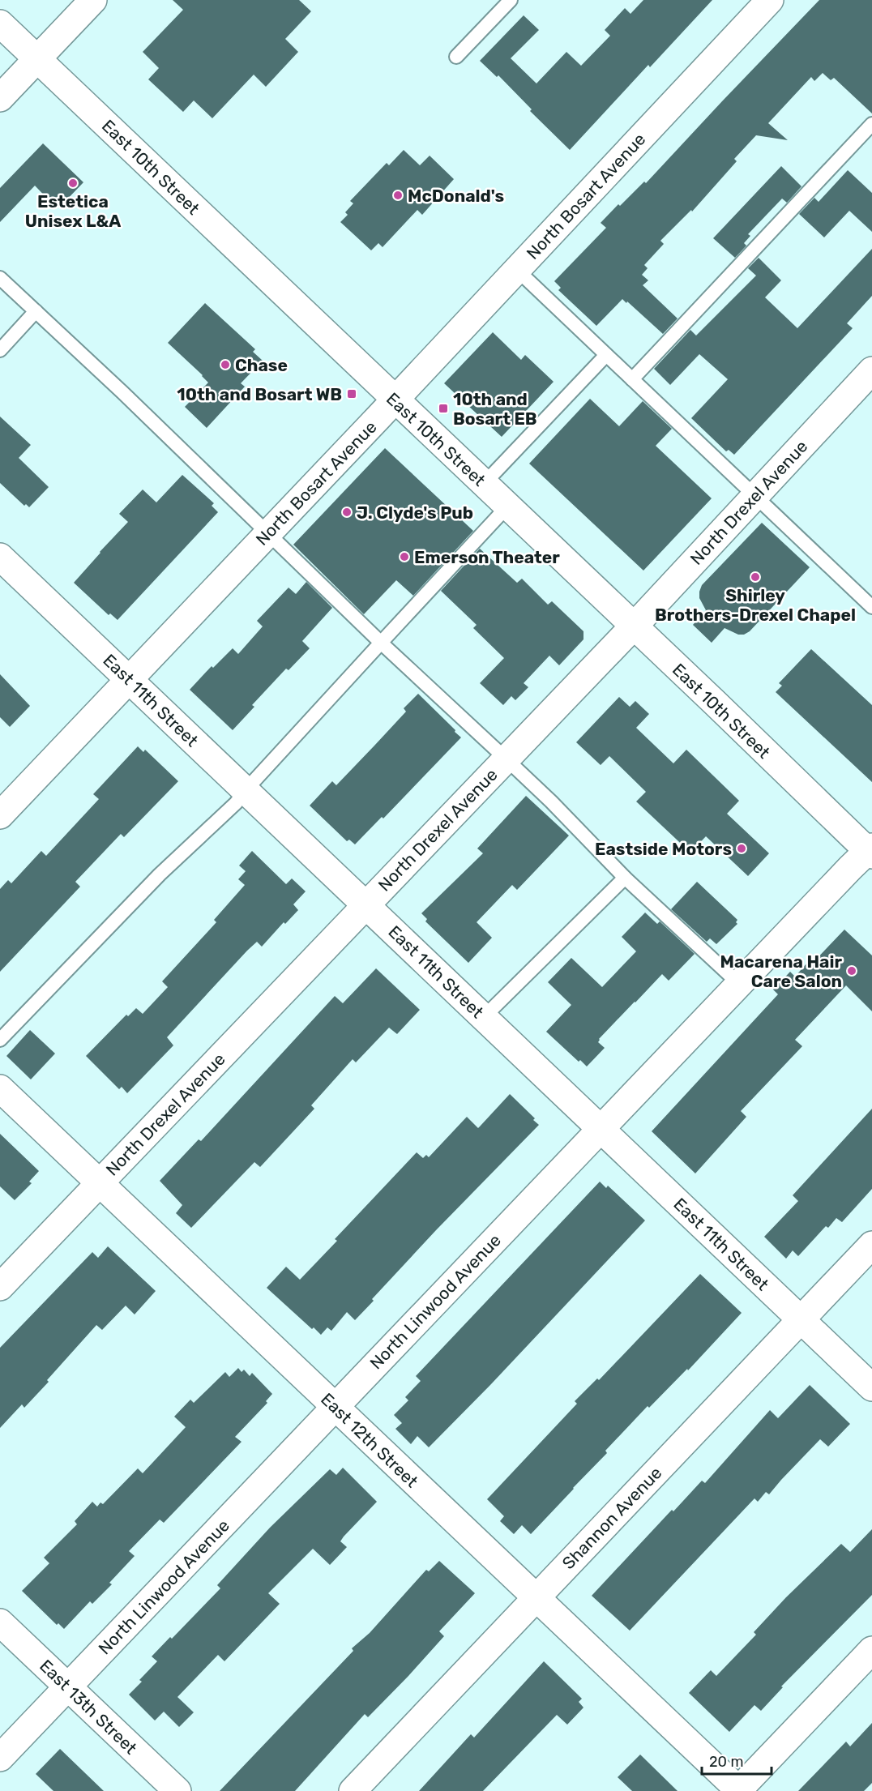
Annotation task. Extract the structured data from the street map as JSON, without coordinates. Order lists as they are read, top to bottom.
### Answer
{
  "streets": {
    "street": [
      "East 10th Street",
      "North Bosart Avenue",
      "North Drexel Avenue",
      "East 11th Street",
      "North Linwood Avenue",
      "East 12th Street",
      "Shannon Avenue",
      "East 13th Street"
    ]
  },
  "crossings": [
    ["East 10th Street", "North Bosart Avenue"],
    ["East 10th Street", "North Drexel Avenue"],
    ["East 10th Street", "North Linwood Avenue"],
    ["North Bosart Avenue", "East 11th Street"],
    ["North Drexel Avenue", "East 11th Street"],
    ["North Drexel Avenue", "East 12th Street"],
    ["East 11th Street", "North Linwood Avenue"],
    ["East 11th Street", "Shannon Avenue"],
    ["North Linwood Avenue", "East 12th Street"],
    ["North Linwood Avenue", "East 13th Street"],
    ["East 12th Street", "Shannon Avenue"]
  ],
  "places": {
    "other": [
      "Estetica Unisex L&A",
      "McDonald's",
      "Chase",
      "J. Clyde's Pub",
      "Emerson Theater",
      "Shirley Brothers-Drexel Chapel",
      "Eastside Motors",
      "Macarena Hair Care Salon"
    ],
    "transit": ["10th and Bosart WB", "10th and Bosart EB"]
  },
  "scale_bar": "20 m"
}
